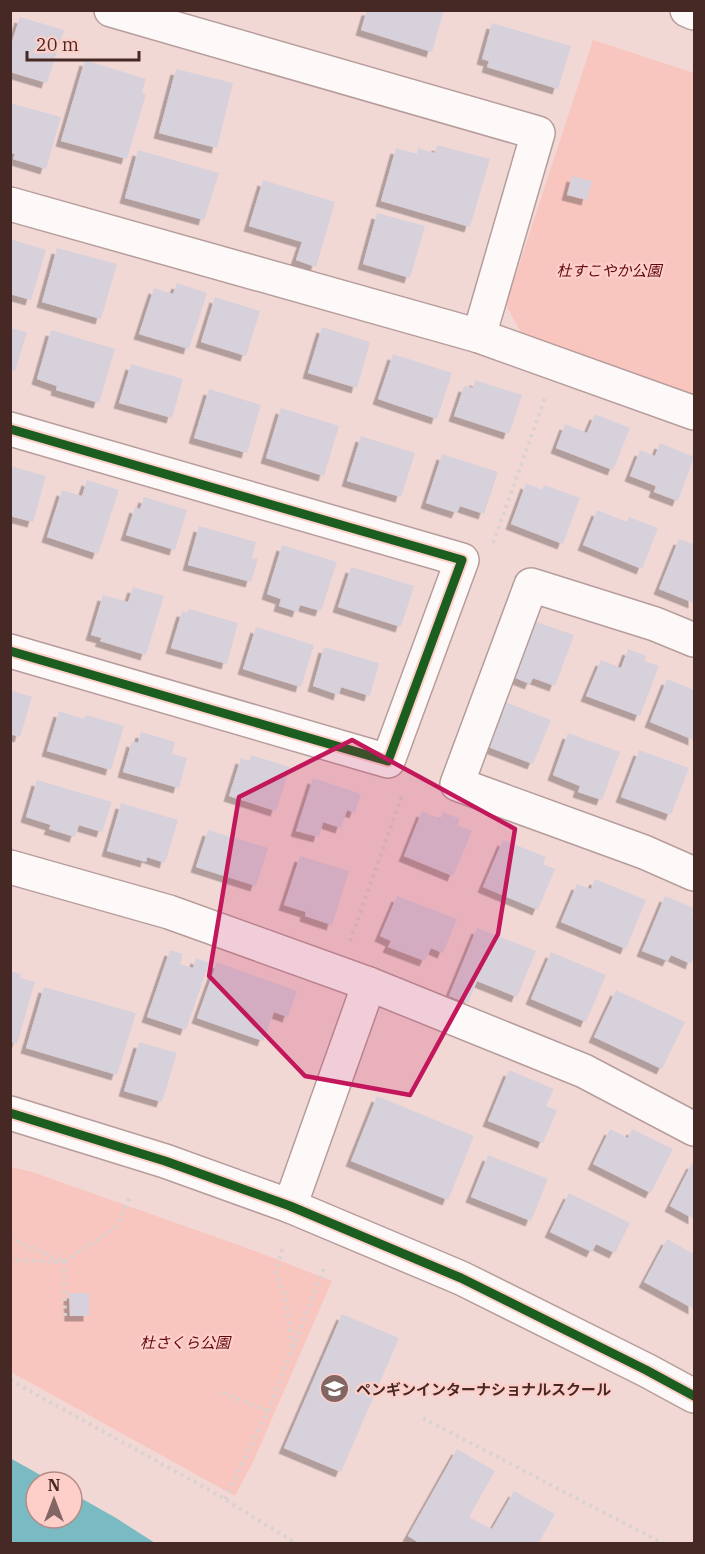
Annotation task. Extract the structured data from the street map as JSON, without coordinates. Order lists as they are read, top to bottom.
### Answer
{
  "parks": ["杜すこやか公園", "杜さくら公園"],
  "places": {
    "school or university": ["ペンギンインターナショナルスクール"]
  },
  "scale_bar": "20 m",
  "north": "top"
}
